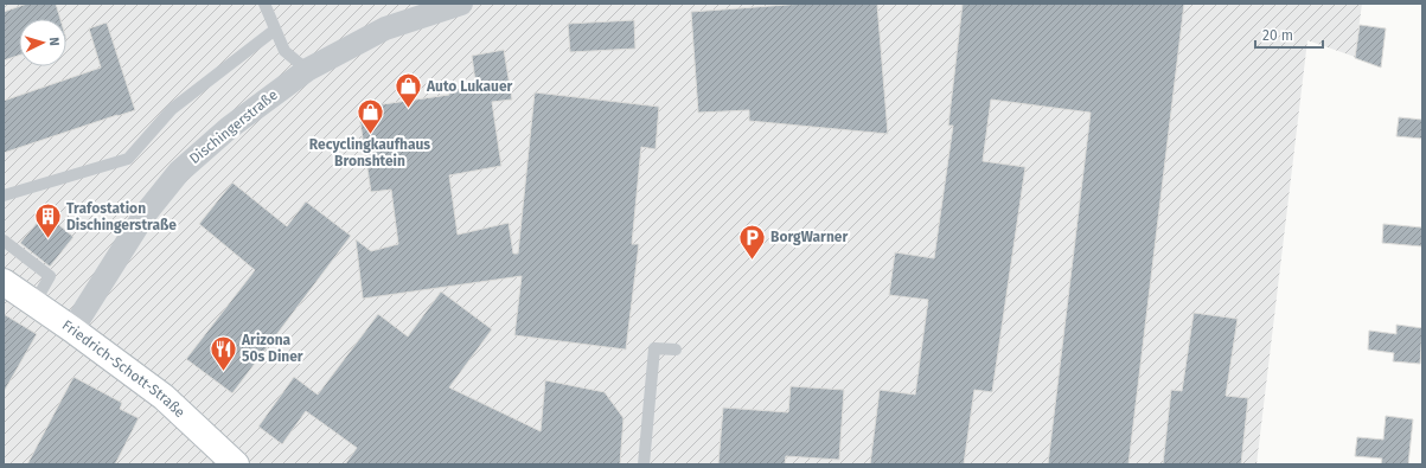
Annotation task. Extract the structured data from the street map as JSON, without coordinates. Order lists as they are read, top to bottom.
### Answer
{
  "streets": {
    "street": ["Dischingerstraße", "Friedrich-Schott-Straße"]
  },
  "crossings": [
    ["Dischingerstraße", "Friedrich-Schott-Straße"]
  ],
  "places": {
    "shop": ["Auto Lukauer", "Recyclingkaufhaus Bronshtein"],
    "building": ["Trafostation Dischingerstraße"],
    "parking": ["BorgWarner"],
    "restaurant": ["Arizona 50s Diner"]
  },
  "scale_bar": "20 m",
  "north": "right"
}
